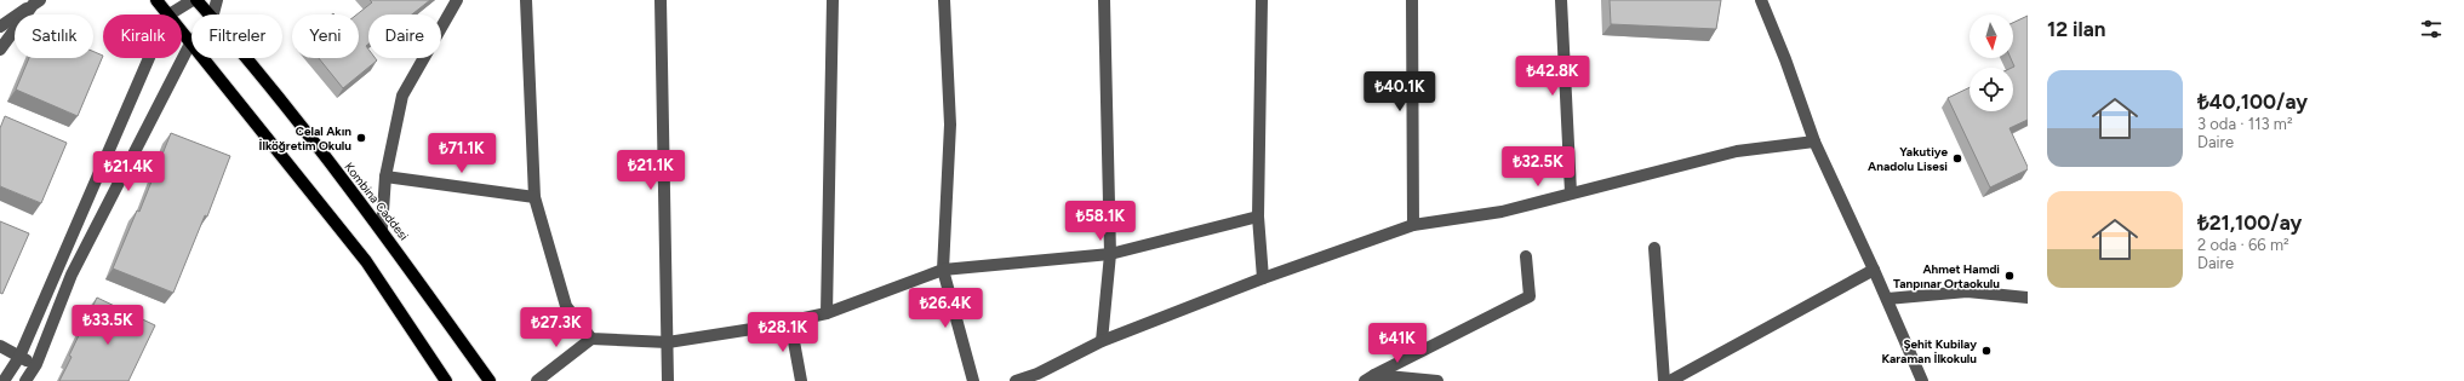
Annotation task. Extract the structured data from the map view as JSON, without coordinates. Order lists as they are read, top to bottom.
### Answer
{
  "streets": {
    "main road": ["Kombina Caddesi"]
  },
  "places": [
    "Celal Akın İlköğretim Okulu",
    "Yakutiye Anadolu Lisesi",
    "Ahmet Hamdi Tanpınar Ortaokulu",
    "Şehit Kubilay Karaman İlkokulu"
  ],
  "north": "bottom",
  "page": {
    "heading": "12 ilan",
    "chip": [
      "Satılık",
      "Kiralık",
      "Filtreler",
      "Yeni",
      "Daire"
    ],
    "price": [
      "₺42.8K",
      "₺40.1K",
      "₺71.1K",
      "₺32.5K",
      "₺21.1K",
      "₺21.4K",
      "₺58.1K",
      "₺26.4K",
      "₺33.5K",
      "₺27.3K",
      "₺28.1K",
      "₺41K"
    ],
    "list": [
      {
        "name": "₺40,100/ay",
        "note": "3 oda · 113 m² · Daire"
      },
      {
        "name": "₺21,100/ay",
        "note": "2 oda · 66 m² · Daire"
      }
    ]
  }
}
